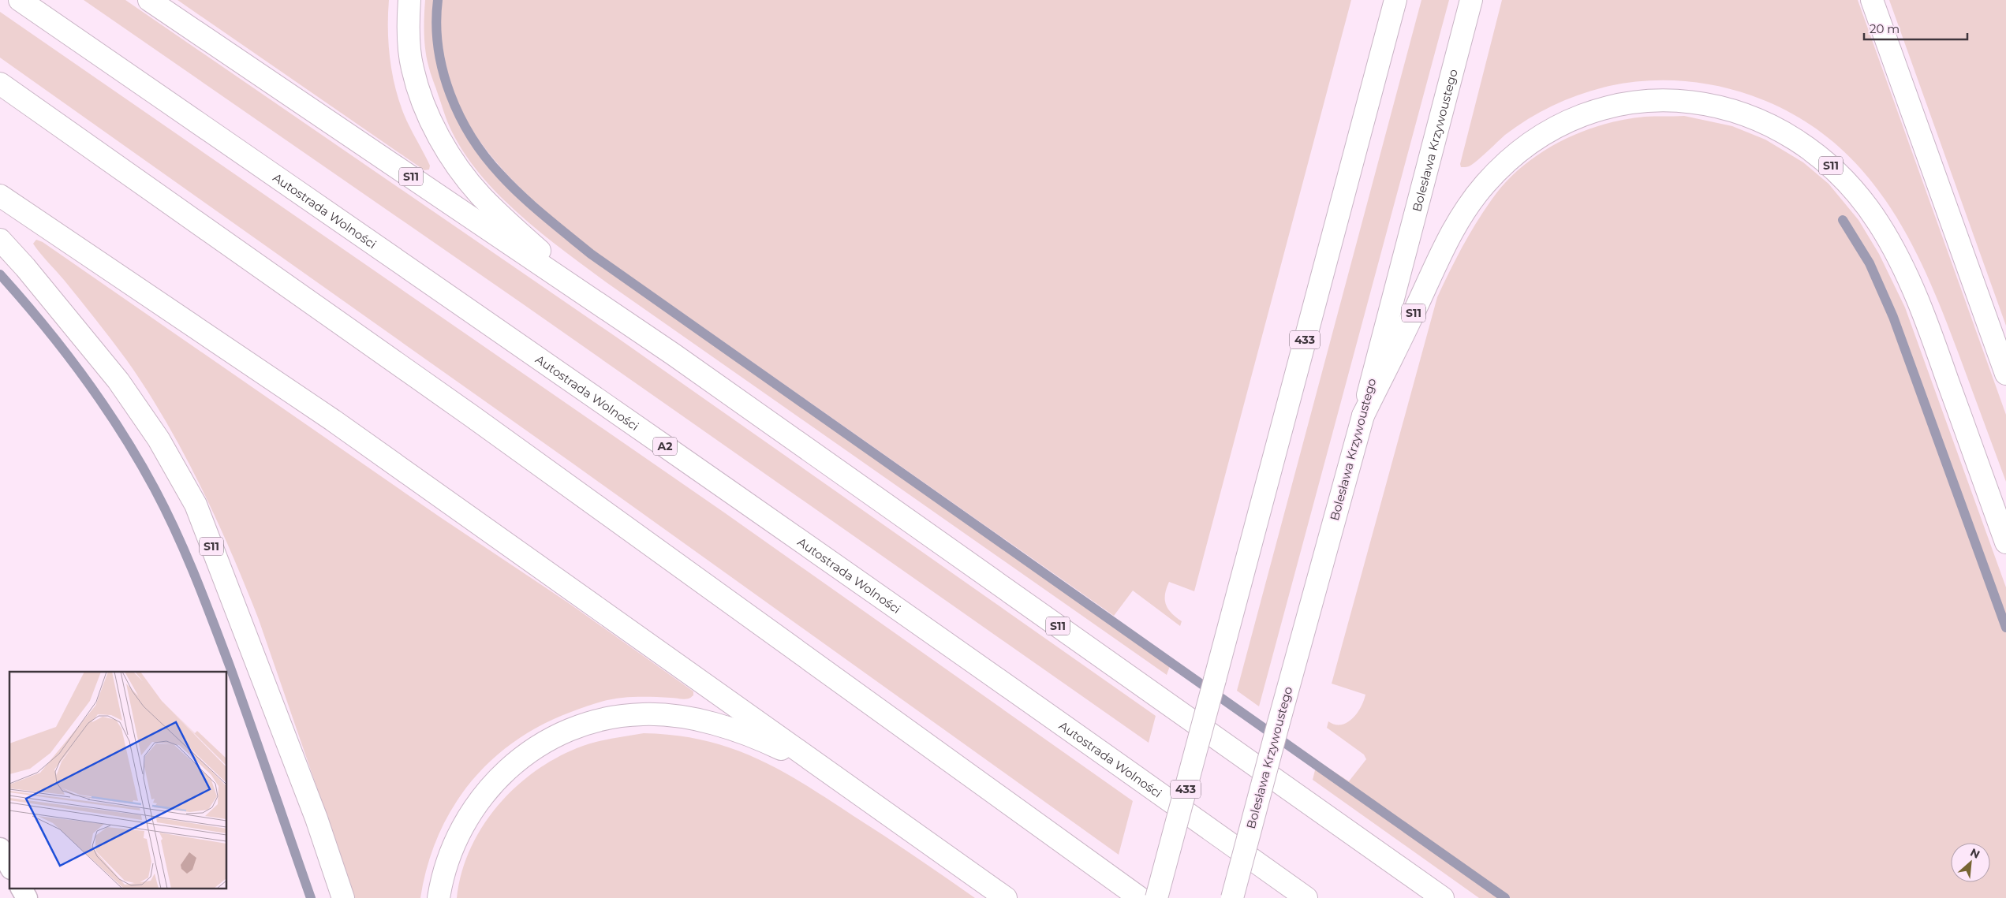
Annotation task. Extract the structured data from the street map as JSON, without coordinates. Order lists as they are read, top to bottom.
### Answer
{
  "streets": {
    "main road": [
      "Bolesława Krzywoustego",
      "S11",
      "Autostrada Wolności",
      "433",
      "A2"
    ]
  },
  "crossings": [
    ["Bolesława Krzywoustego", "S11"]
  ],
  "scale_bar": "20 m",
  "north": "top right"
}
